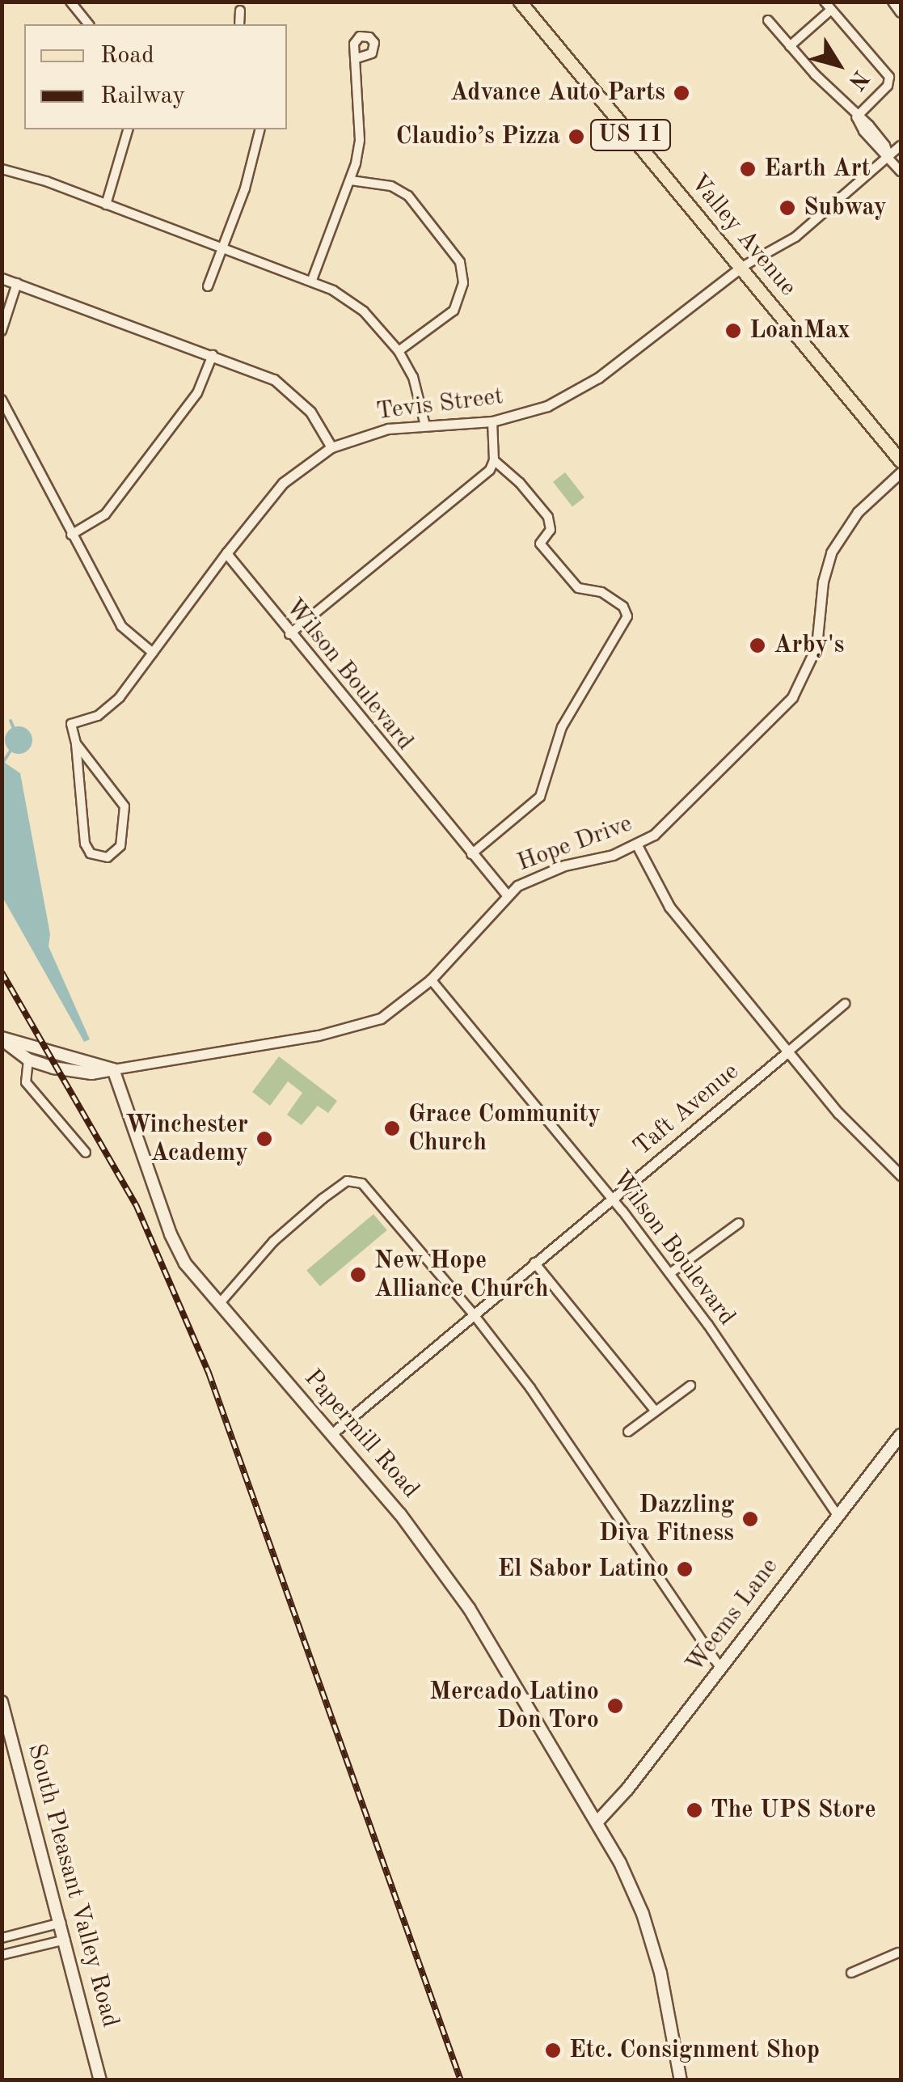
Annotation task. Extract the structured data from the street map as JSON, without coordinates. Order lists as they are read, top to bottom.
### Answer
{
  "streets": {
    "main road": [
      "US 11",
      "Valley Avenue",
      "Papermill Road",
      "Weems Lane",
      "South Pleasant Valley Road"
    ],
    "street": [
      "Tevis Street",
      "Wilson Boulevard",
      "Hope Drive",
      "Taft Avenue"
    ]
  },
  "crossings": [
    ["Valley Avenue", "Tevis Street"],
    ["Tevis Street", "Wilson Boulevard"],
    ["Wilson Boulevard", "Hope Drive"],
    ["Wilson Boulevard", "Taft Avenue"],
    ["Wilson Boulevard", "Weems Lane"],
    ["Hope Drive", "Papermill Road"],
    ["Taft Avenue", "Papermill Road"],
    ["Papermill Road", "Weems Lane"]
  ],
  "places": [
    "Advance Auto Parts",
    "Claudio’s Pizza",
    "Earth Art",
    "Subway",
    "LoanMax",
    "Arby's",
    "Grace Community Church",
    "Winchester Academy",
    "New Hope Alliance Church",
    "Dazzling Diva Fitness",
    "El Sabor Latino",
    "Mercado Latino Don Toro",
    "The UPS Store",
    "Etc. Consignment Shop"
  ],
  "legend": ["Road", "Railway"],
  "north": "bottom right"
}
